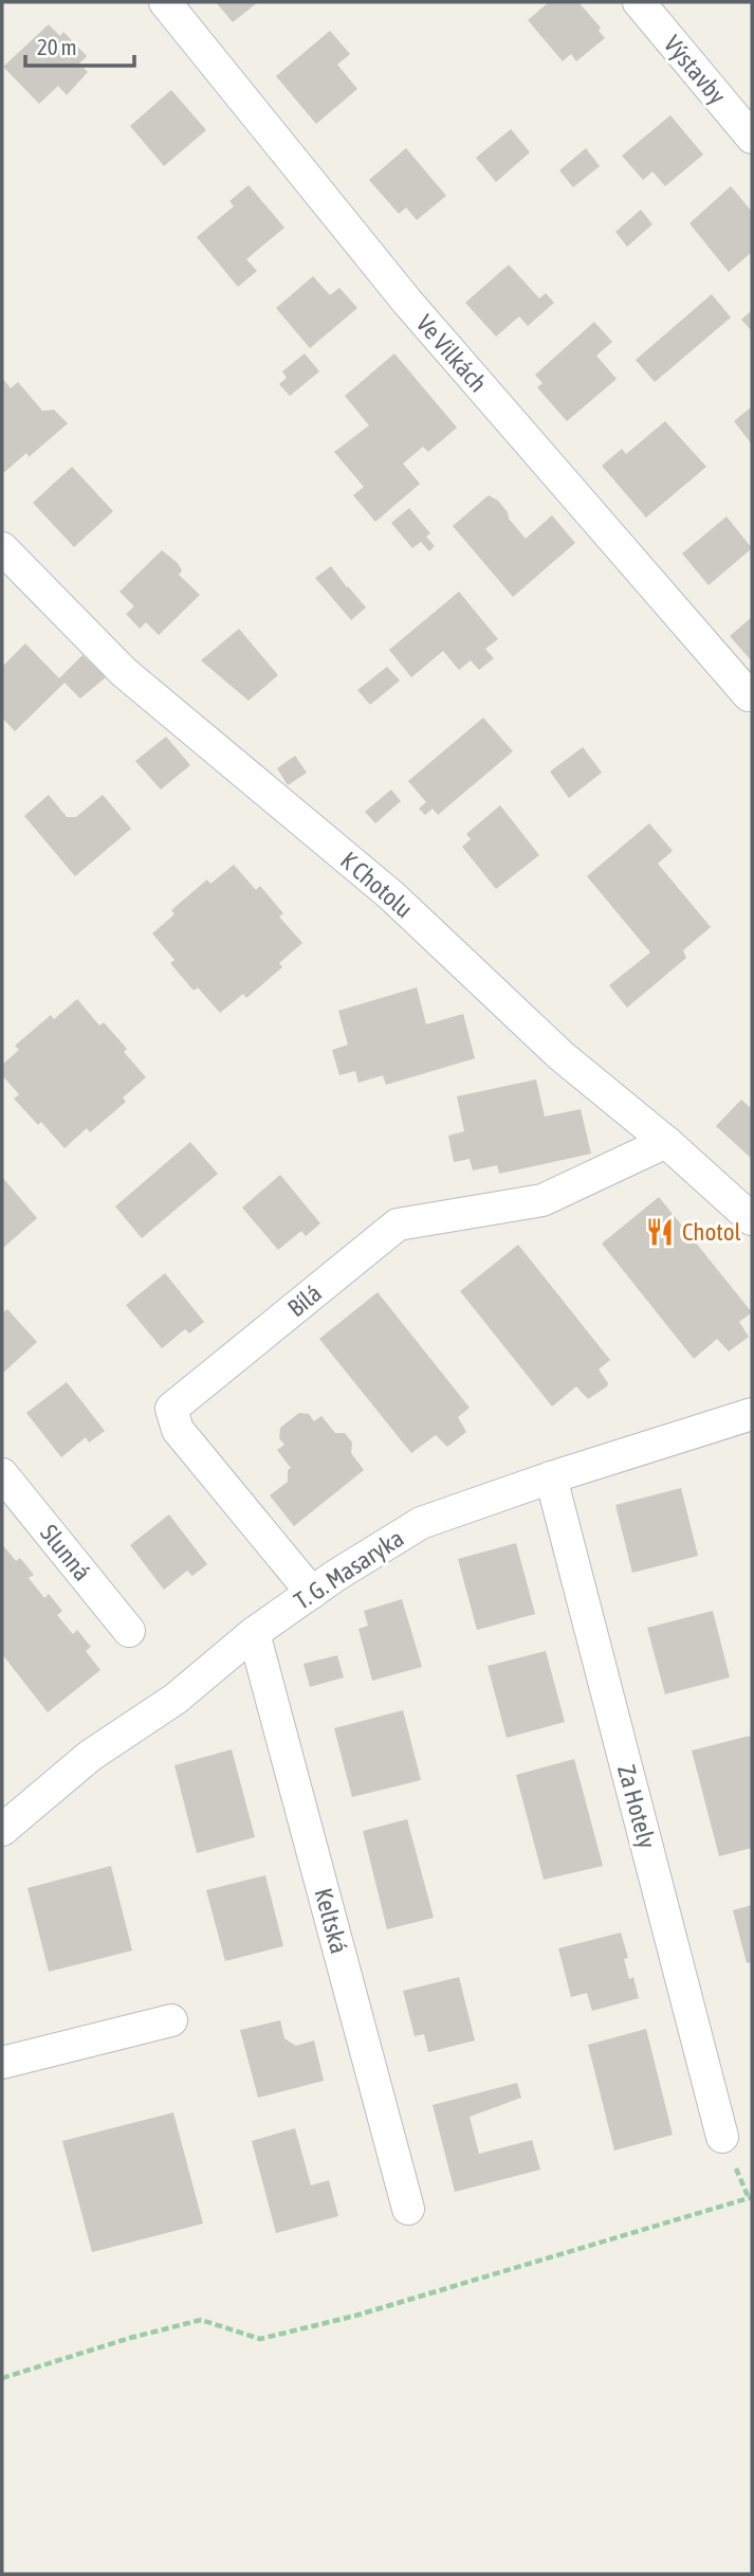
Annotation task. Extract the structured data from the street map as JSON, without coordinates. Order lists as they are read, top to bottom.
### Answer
{
  "streets": {
    "street": [
      "Výstavby",
      "Ve Vilkách",
      "K Chotolu",
      "Bílá",
      "Slunná",
      "T. G. Masaryka",
      "Za Hotely",
      "Keltská"
    ]
  },
  "crossings": [
    ["K Chotolu", "Bílá"],
    ["Bílá", "T. G. Masaryka"],
    ["T. G. Masaryka", "Za Hotely"],
    ["T. G. Masaryka", "Keltská"]
  ],
  "places": {
    "restaurant": ["Chotol"]
  },
  "scale_bar": "20 m"
}
